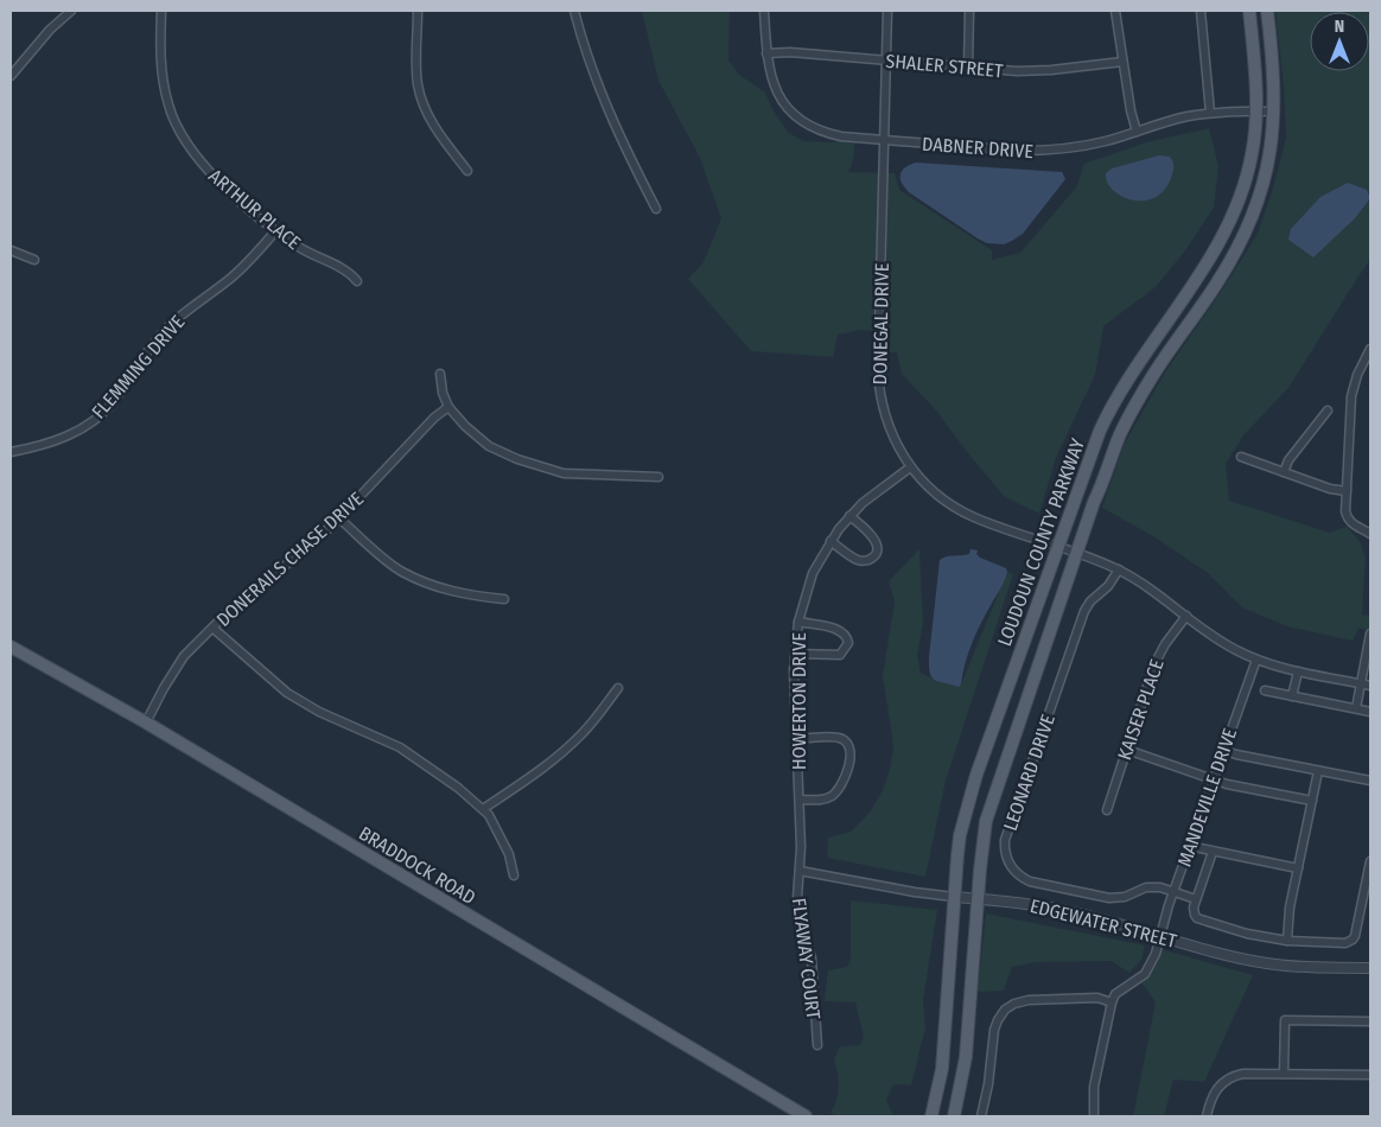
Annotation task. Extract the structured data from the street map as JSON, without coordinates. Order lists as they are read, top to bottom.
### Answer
{
  "streets": {
    "main road": ["LOUDOUN COUNTY PARKWAY", "BRADDOCK ROAD"],
    "street": [
      "SHALER STREET",
      "DABNER DRIVE",
      "ARTHUR PLACE",
      "DONEGAL DRIVE",
      "FLEMMING DRIVE",
      "DONERAILS CHASE DRIVE",
      "HOWERTON DRIVE",
      "KAISER PLACE",
      "LEONARD DRIVE",
      "MANDEVILLE DRIVE",
      "EDGEWATER STREET",
      "FLYAWAY COURT"
    ]
  },
  "crossings": [
    ["SHALER STREET", "DABNER DRIVE"],
    ["SHALER STREET", "DONEGAL DRIVE"],
    ["DABNER DRIVE", "DONEGAL DRIVE"],
    ["DABNER DRIVE", "LOUDOUN COUNTY PARKWAY"],
    ["ARTHUR PLACE", "FLEMMING DRIVE"],
    ["DONEGAL DRIVE", "LOUDOUN COUNTY PARKWAY"],
    ["DONEGAL DRIVE", "HOWERTON DRIVE"],
    ["DONEGAL DRIVE", "KAISER PLACE"],
    ["DONEGAL DRIVE", "LEONARD DRIVE"],
    ["DONEGAL DRIVE", "MANDEVILLE DRIVE"],
    ["LOUDOUN COUNTY PARKWAY", "EDGEWATER STREET"],
    ["DONERAILS CHASE DRIVE", "BRADDOCK ROAD"],
    ["HOWERTON DRIVE", "EDGEWATER STREET"],
    ["HOWERTON DRIVE", "FLYAWAY COURT"],
    ["LEONARD DRIVE", "MANDEVILLE DRIVE"],
    ["MANDEVILLE DRIVE", "EDGEWATER STREET"],
    ["EDGEWATER STREET", "FLYAWAY COURT"]
  ],
  "north": "top"
}
